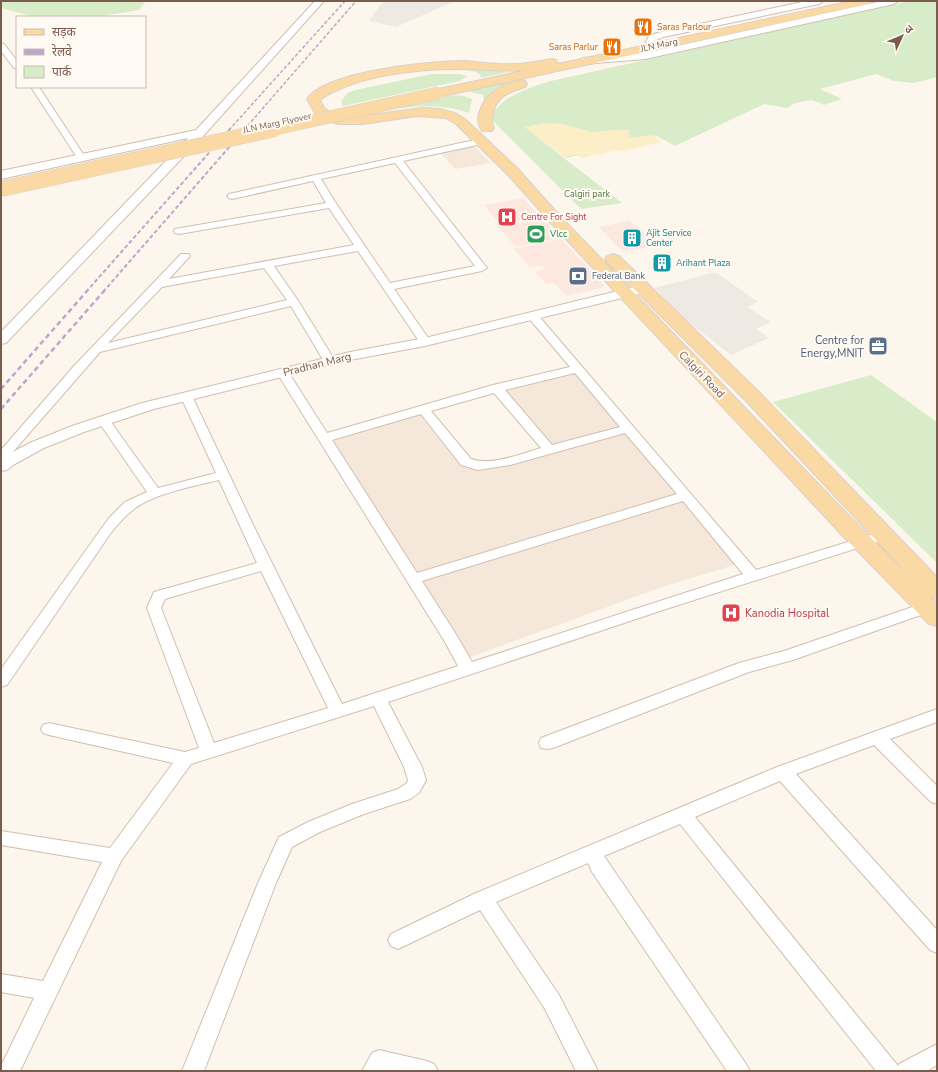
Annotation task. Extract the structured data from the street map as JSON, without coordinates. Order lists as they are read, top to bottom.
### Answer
{
  "streets": {
    "main road": ["JLN Marg", "JLN Marg Flyover", "Calgiri Road"],
    "street": ["Pradhan Marg"]
  },
  "crossings": [
    ["JLN Marg", "JLN Marg Flyover"],
    ["Pradhan Marg", "Calgiri Road"]
  ],
  "parks": ["Calgiri park"],
  "places": {
    "restaurant": ["Saras Parlour", "Saras Parlur"],
    "hospital": ["Centre For Sight", "Kanodia Hospital"],
    "sports": ["Vlcc"],
    "building": ["Ajit Service Center", "Arihant Plaza"],
    "bank": ["Federal Bank"],
    "office": ["Centre for Energy,MNIT"]
  },
  "legend": ["सड़क", "रेलवे", "पार्क"],
  "north": "top right"
}
